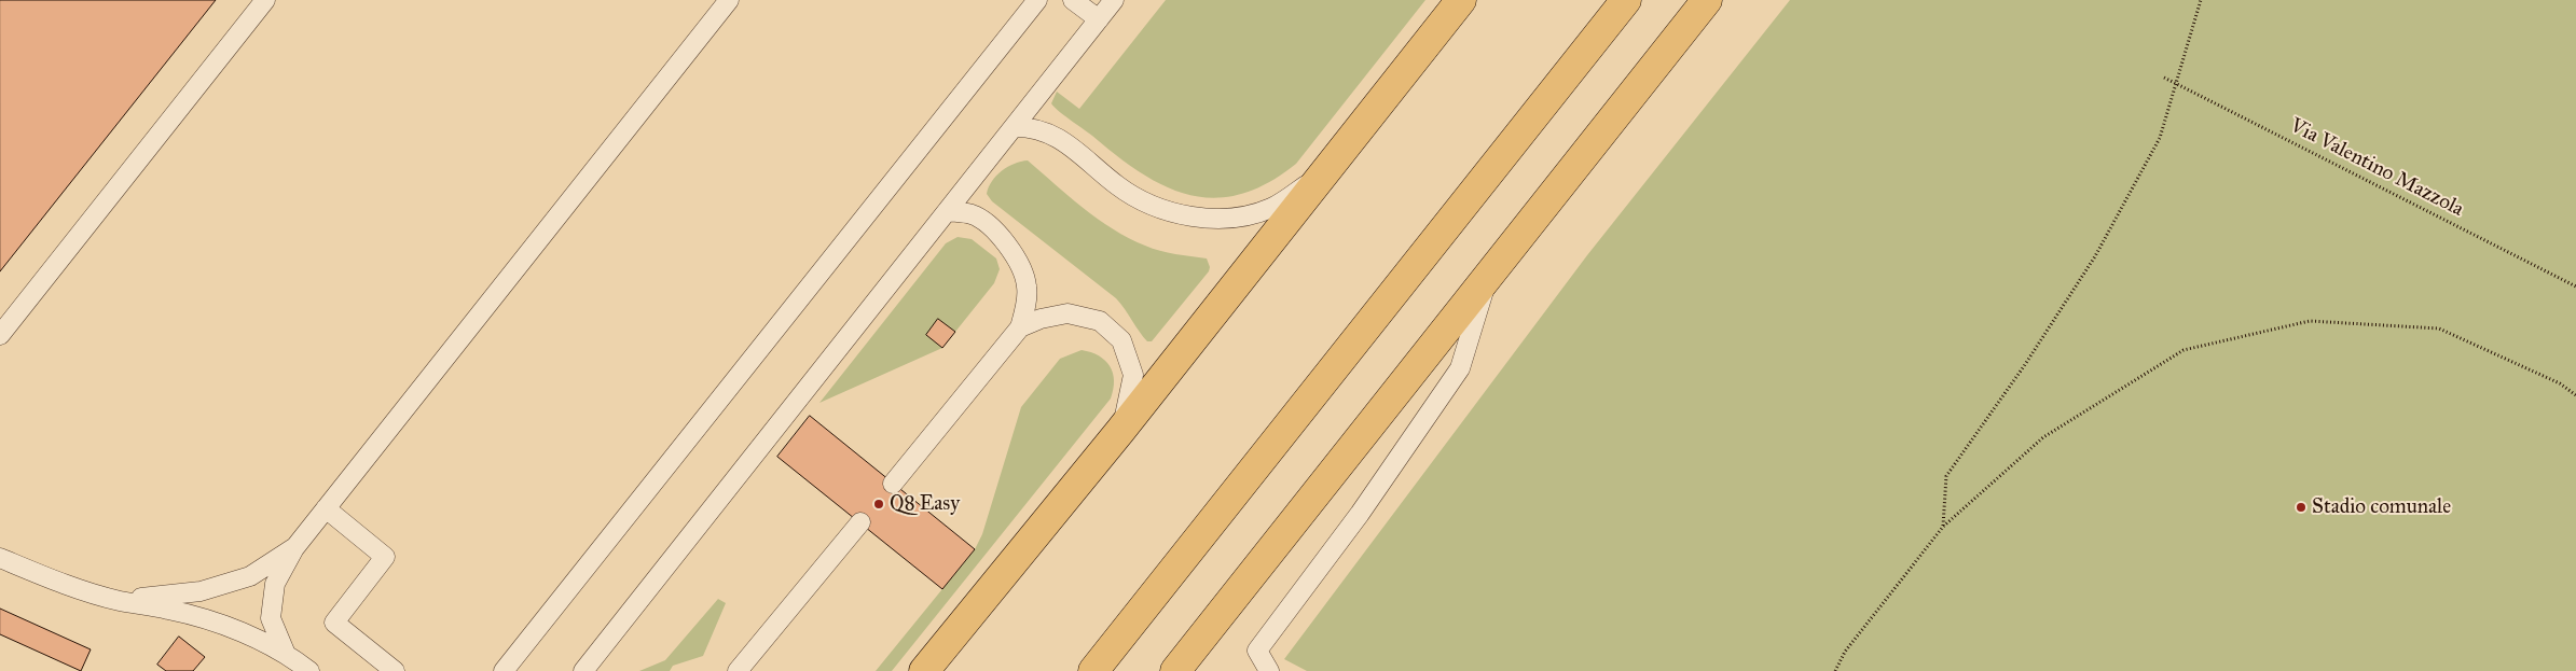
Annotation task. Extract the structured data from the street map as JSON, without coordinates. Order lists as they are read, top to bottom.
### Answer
{
  "streets": {
    "path": ["Via Valentino Mazzola"]
  },
  "places": ["Q8 Easy", "Stadio comunale"]
}
